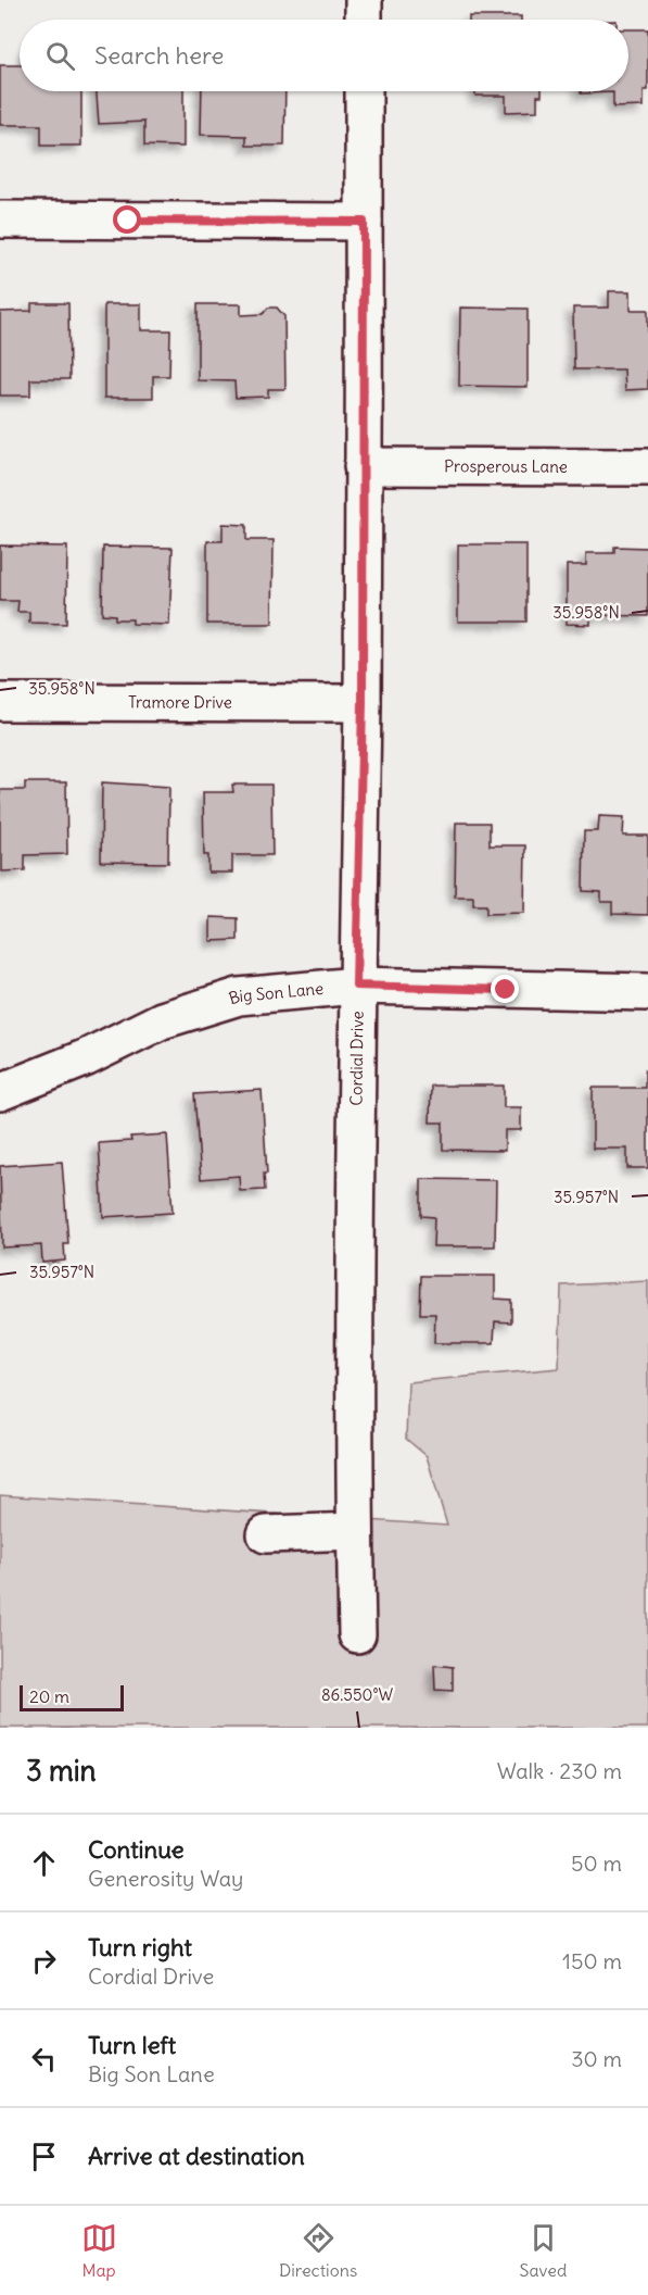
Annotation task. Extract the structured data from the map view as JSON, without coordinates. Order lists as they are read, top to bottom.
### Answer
{
  "streets": {
    "street": [
      "Prosperous Lane",
      "Tramore Drive",
      "Big Son Lane",
      "Cordial Drive"
    ]
  },
  "crossings": [
    ["Prosperous Lane", "Cordial Drive"],
    ["Tramore Drive", "Cordial Drive"],
    ["Big Son Lane", "Cordial Drive"]
  ],
  "scale_bar": "20 m",
  "page": {
    "search": "Search here",
    "scale": "20 m",
    "heading": ["3 min", "Walk · 230 m"],
    "list": [
      ["Continue", "Generosity Way", "50 m"],
      ["Turn right", "Cordial Drive", "150 m"],
      ["Turn left", "Big Son Lane", "30 m"],
      "Arrive at destination"
    ],
    "nav": ["Map", "Directions", "Saved"]
  },
  "coordinates": ["35.958°N", "35.957°N", "86.550°W"]
}
